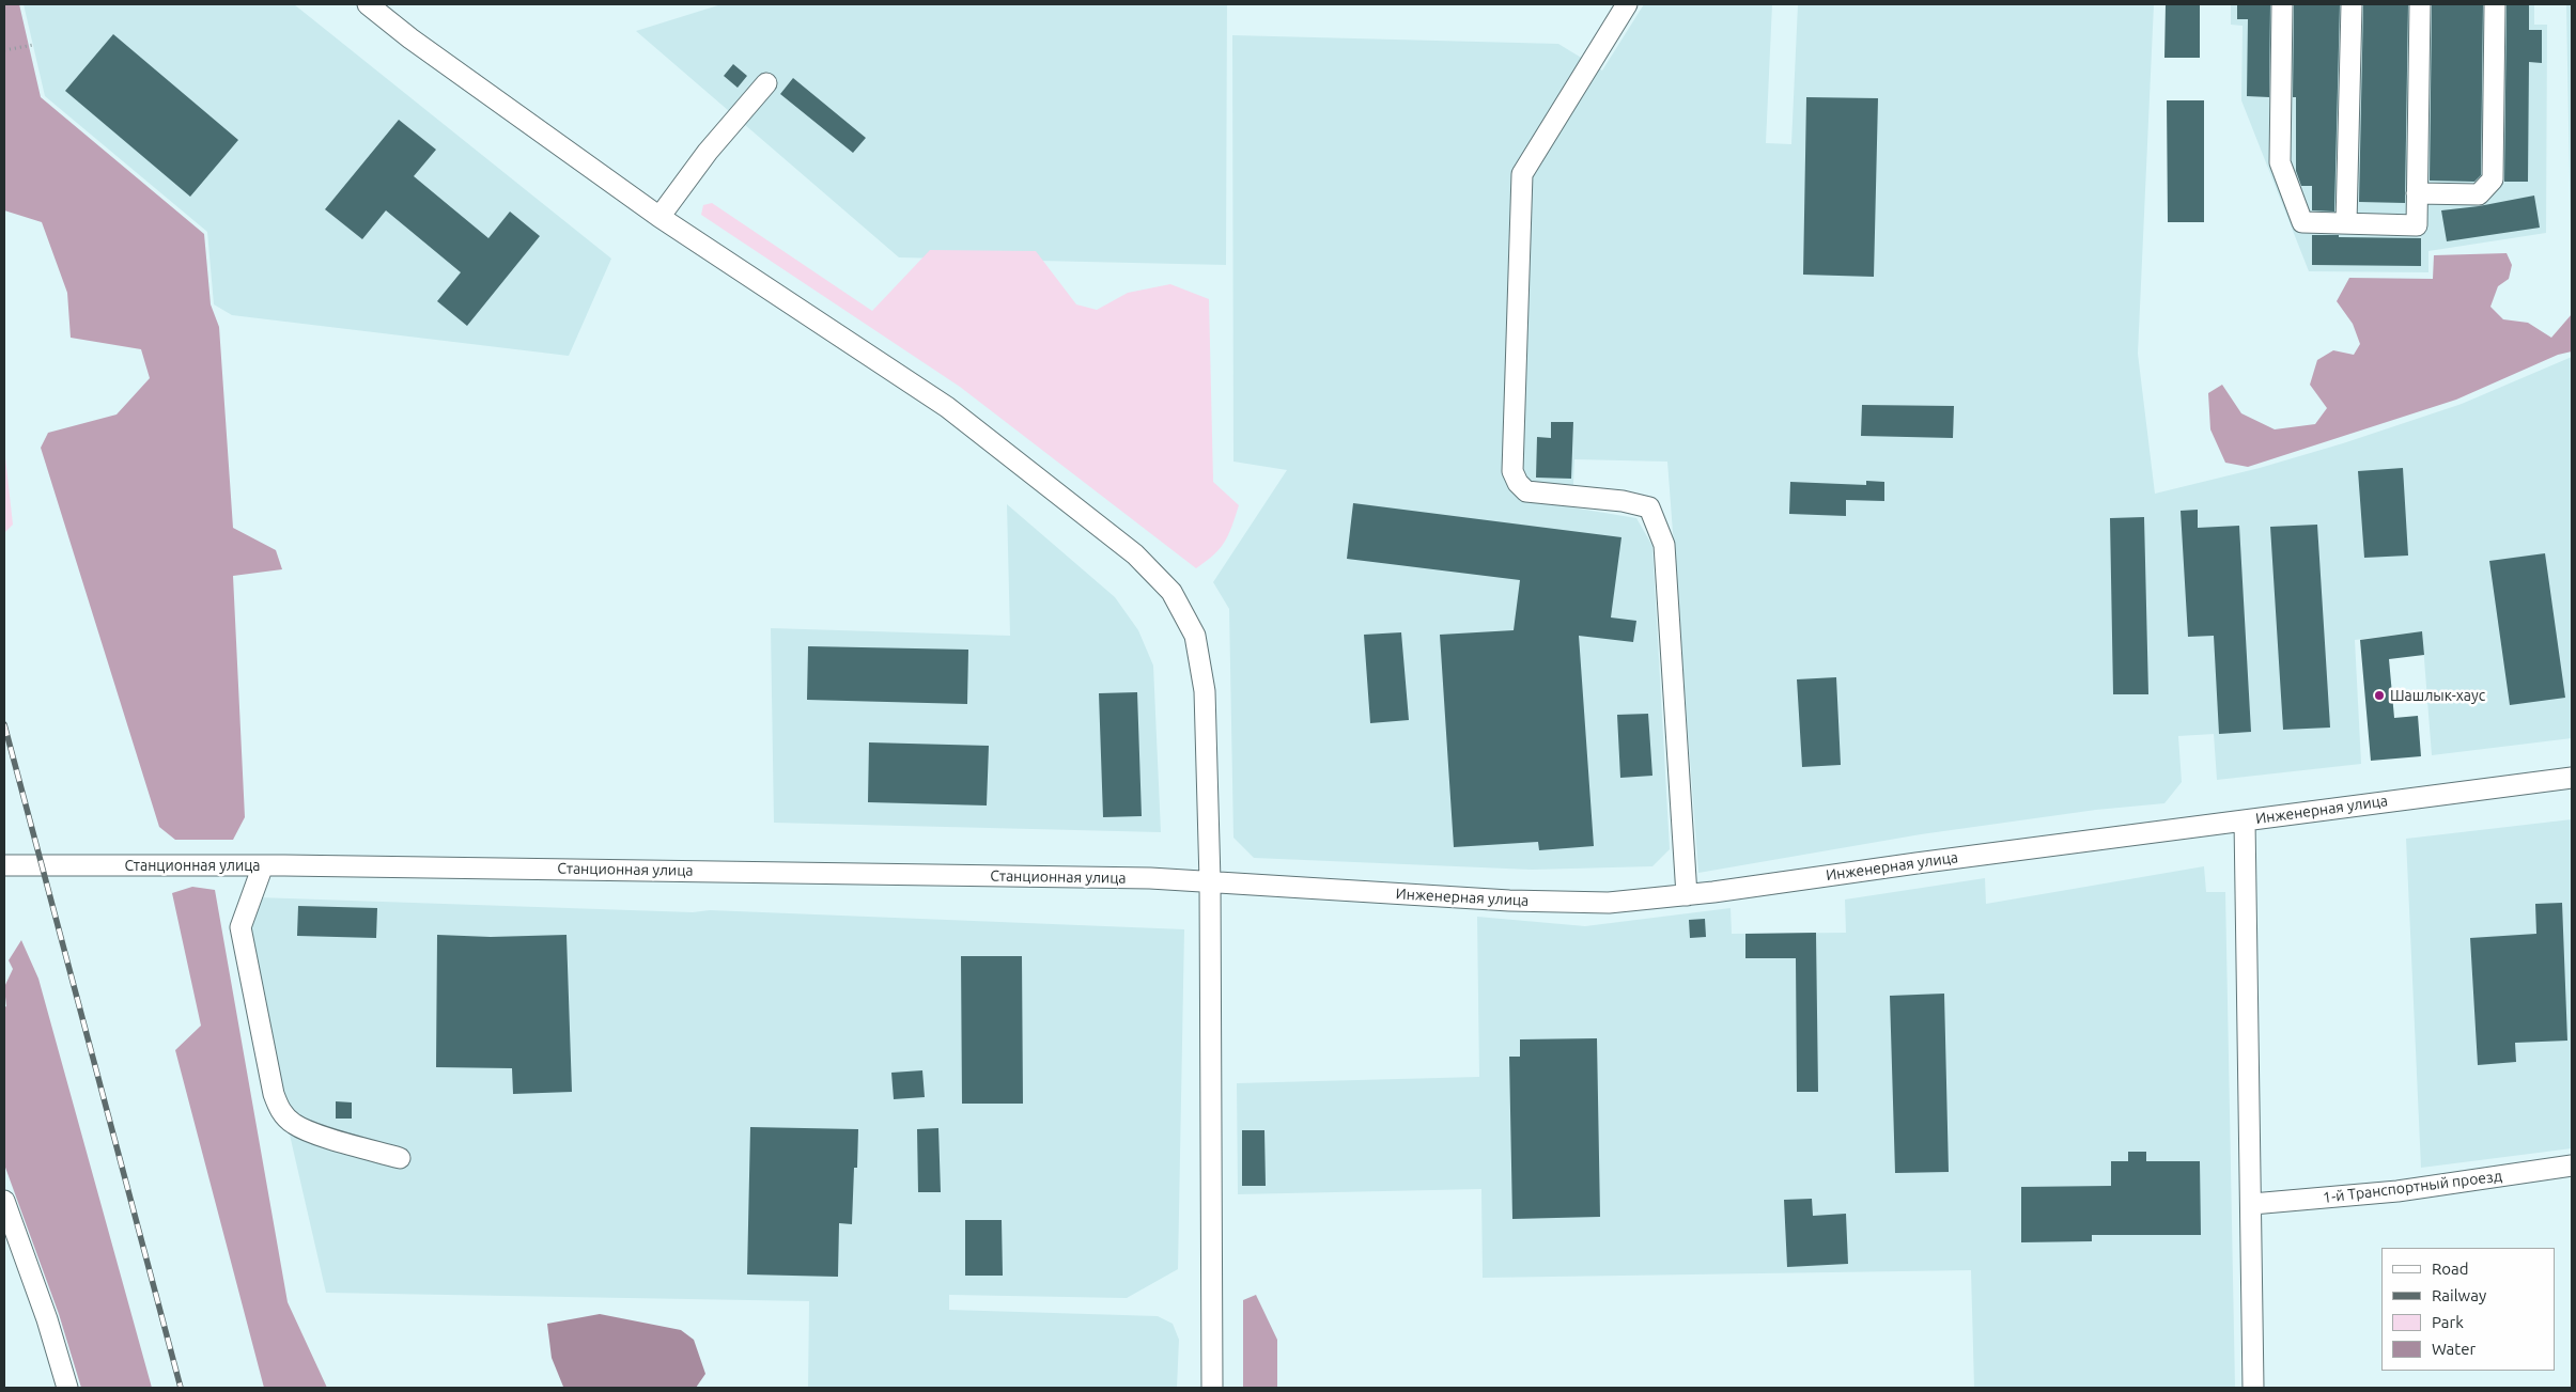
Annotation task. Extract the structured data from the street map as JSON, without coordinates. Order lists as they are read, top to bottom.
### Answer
{
  "streets": {
    "street": ["Инженерная улица", "Станционная улица", "1-й Транспортный проезд"]
  },
  "crossings": [
    ["Инженерная улица", "Станционная улица"]
  ],
  "places": ["Шашлык-хаус"],
  "legend": [
    "Road",
    "Railway",
    "Park",
    "Water"
  ]
}
